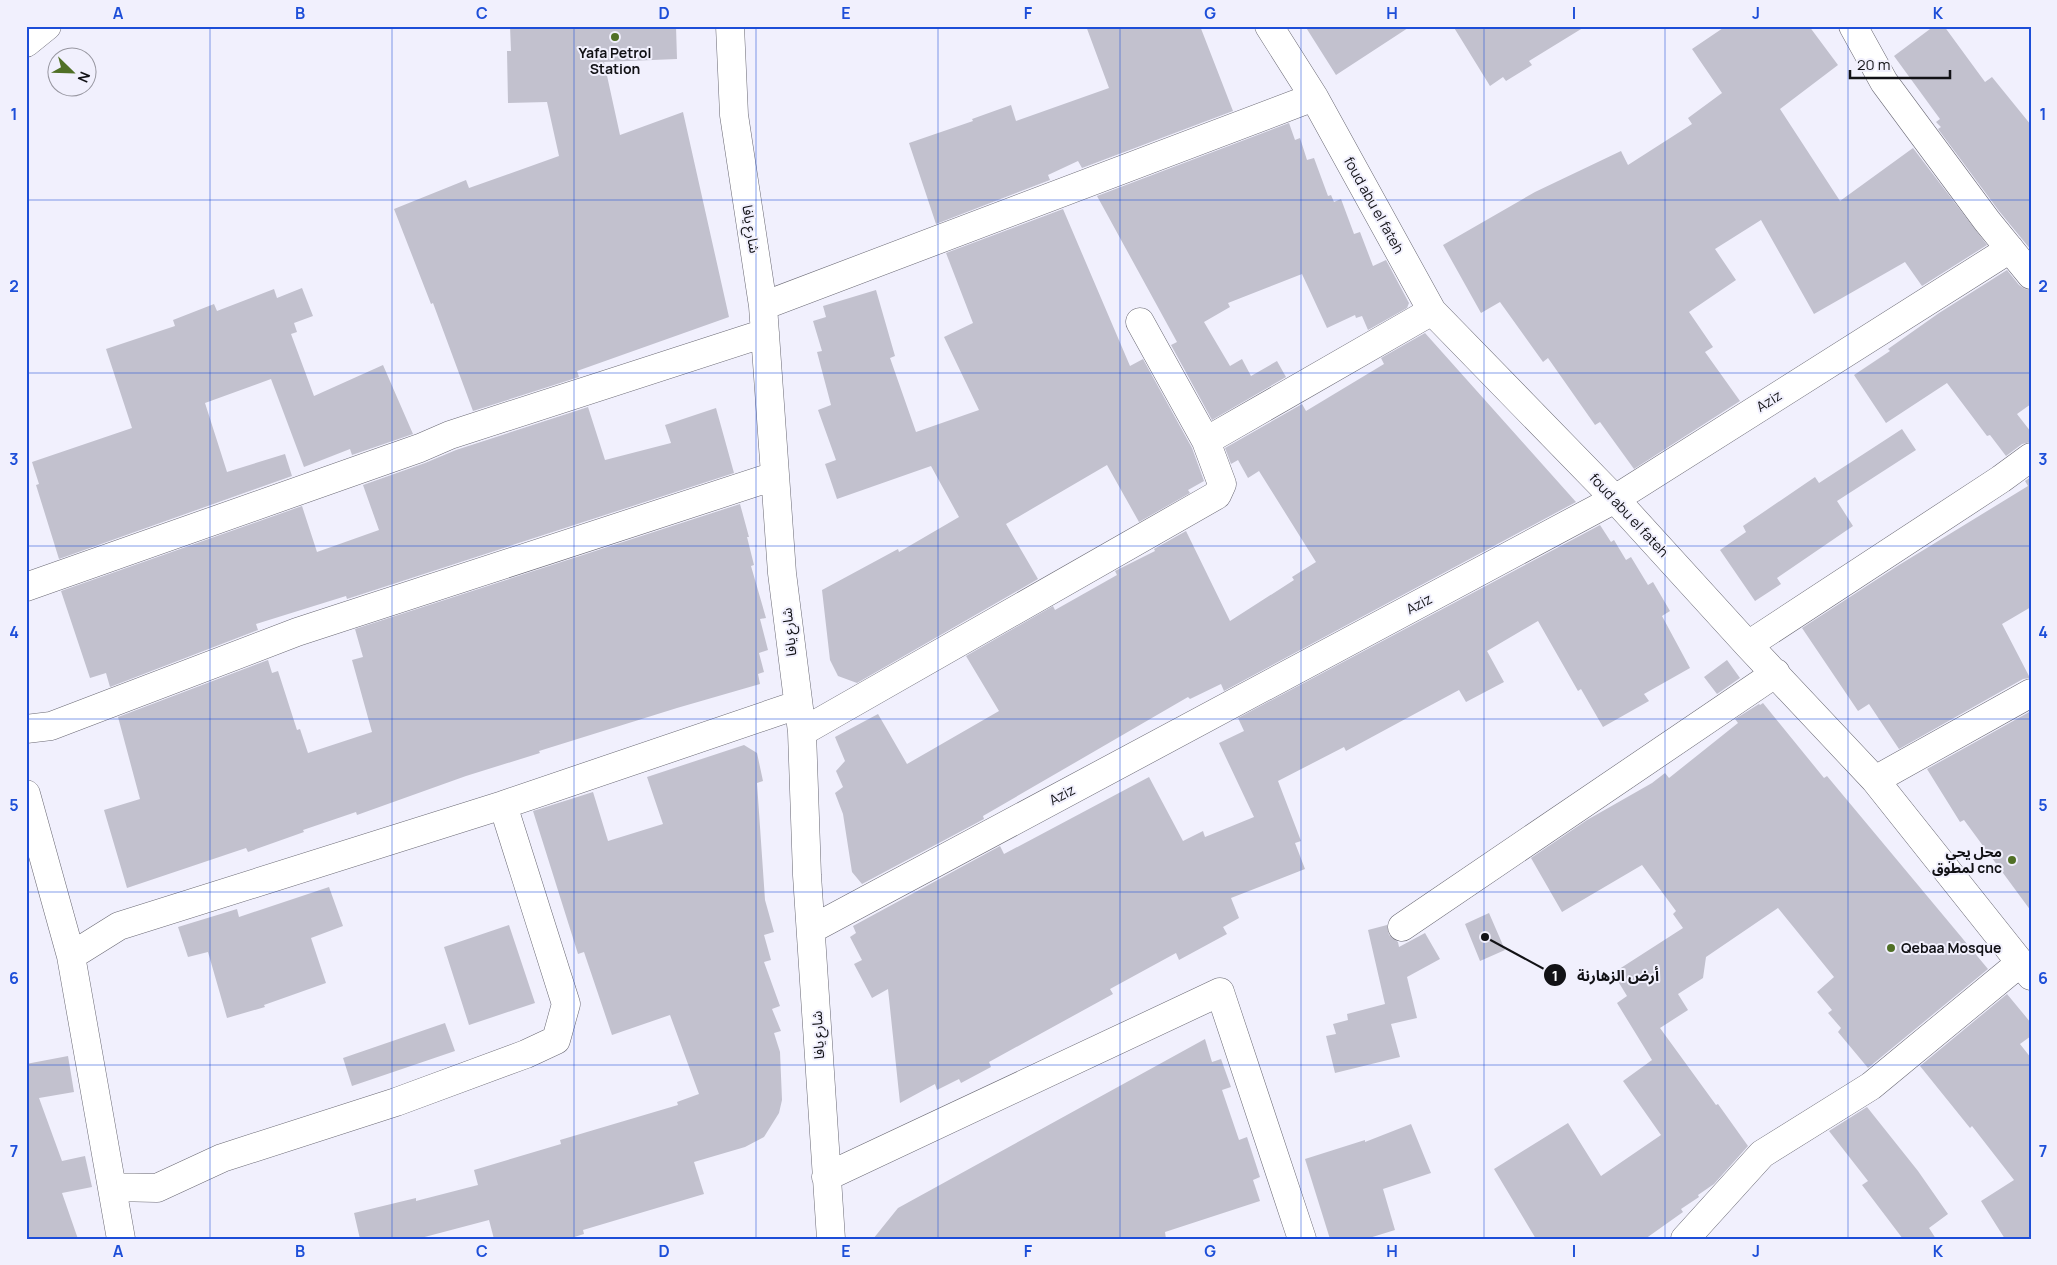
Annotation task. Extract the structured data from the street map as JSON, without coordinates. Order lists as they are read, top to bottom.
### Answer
{
  "streets": {
    "street": ["foud abu el fateh", "شارع يافا", "Aziz"]
  },
  "crossings": [
    ["foud abu el fateh", "Aziz"],
    ["شارع يافا", "Aziz"]
  ],
  "places": [
    "Yafa Petrol Station",
    "محل يحي لمطوق cnc",
    "أرض الزهارنة",
    "Qebaa Mosque"
  ],
  "scale_bar": "20 m",
  "north": "bottom right",
  "grid": {
    "columns": [
      "A",
      "B",
      "C",
      "D",
      "E",
      "F",
      "G",
      "H",
      "I",
      "J",
      "K"
    ],
    "rows": [
      "1",
      "2",
      "3",
      "4",
      "5",
      "6",
      "7"
    ]
  }
}
